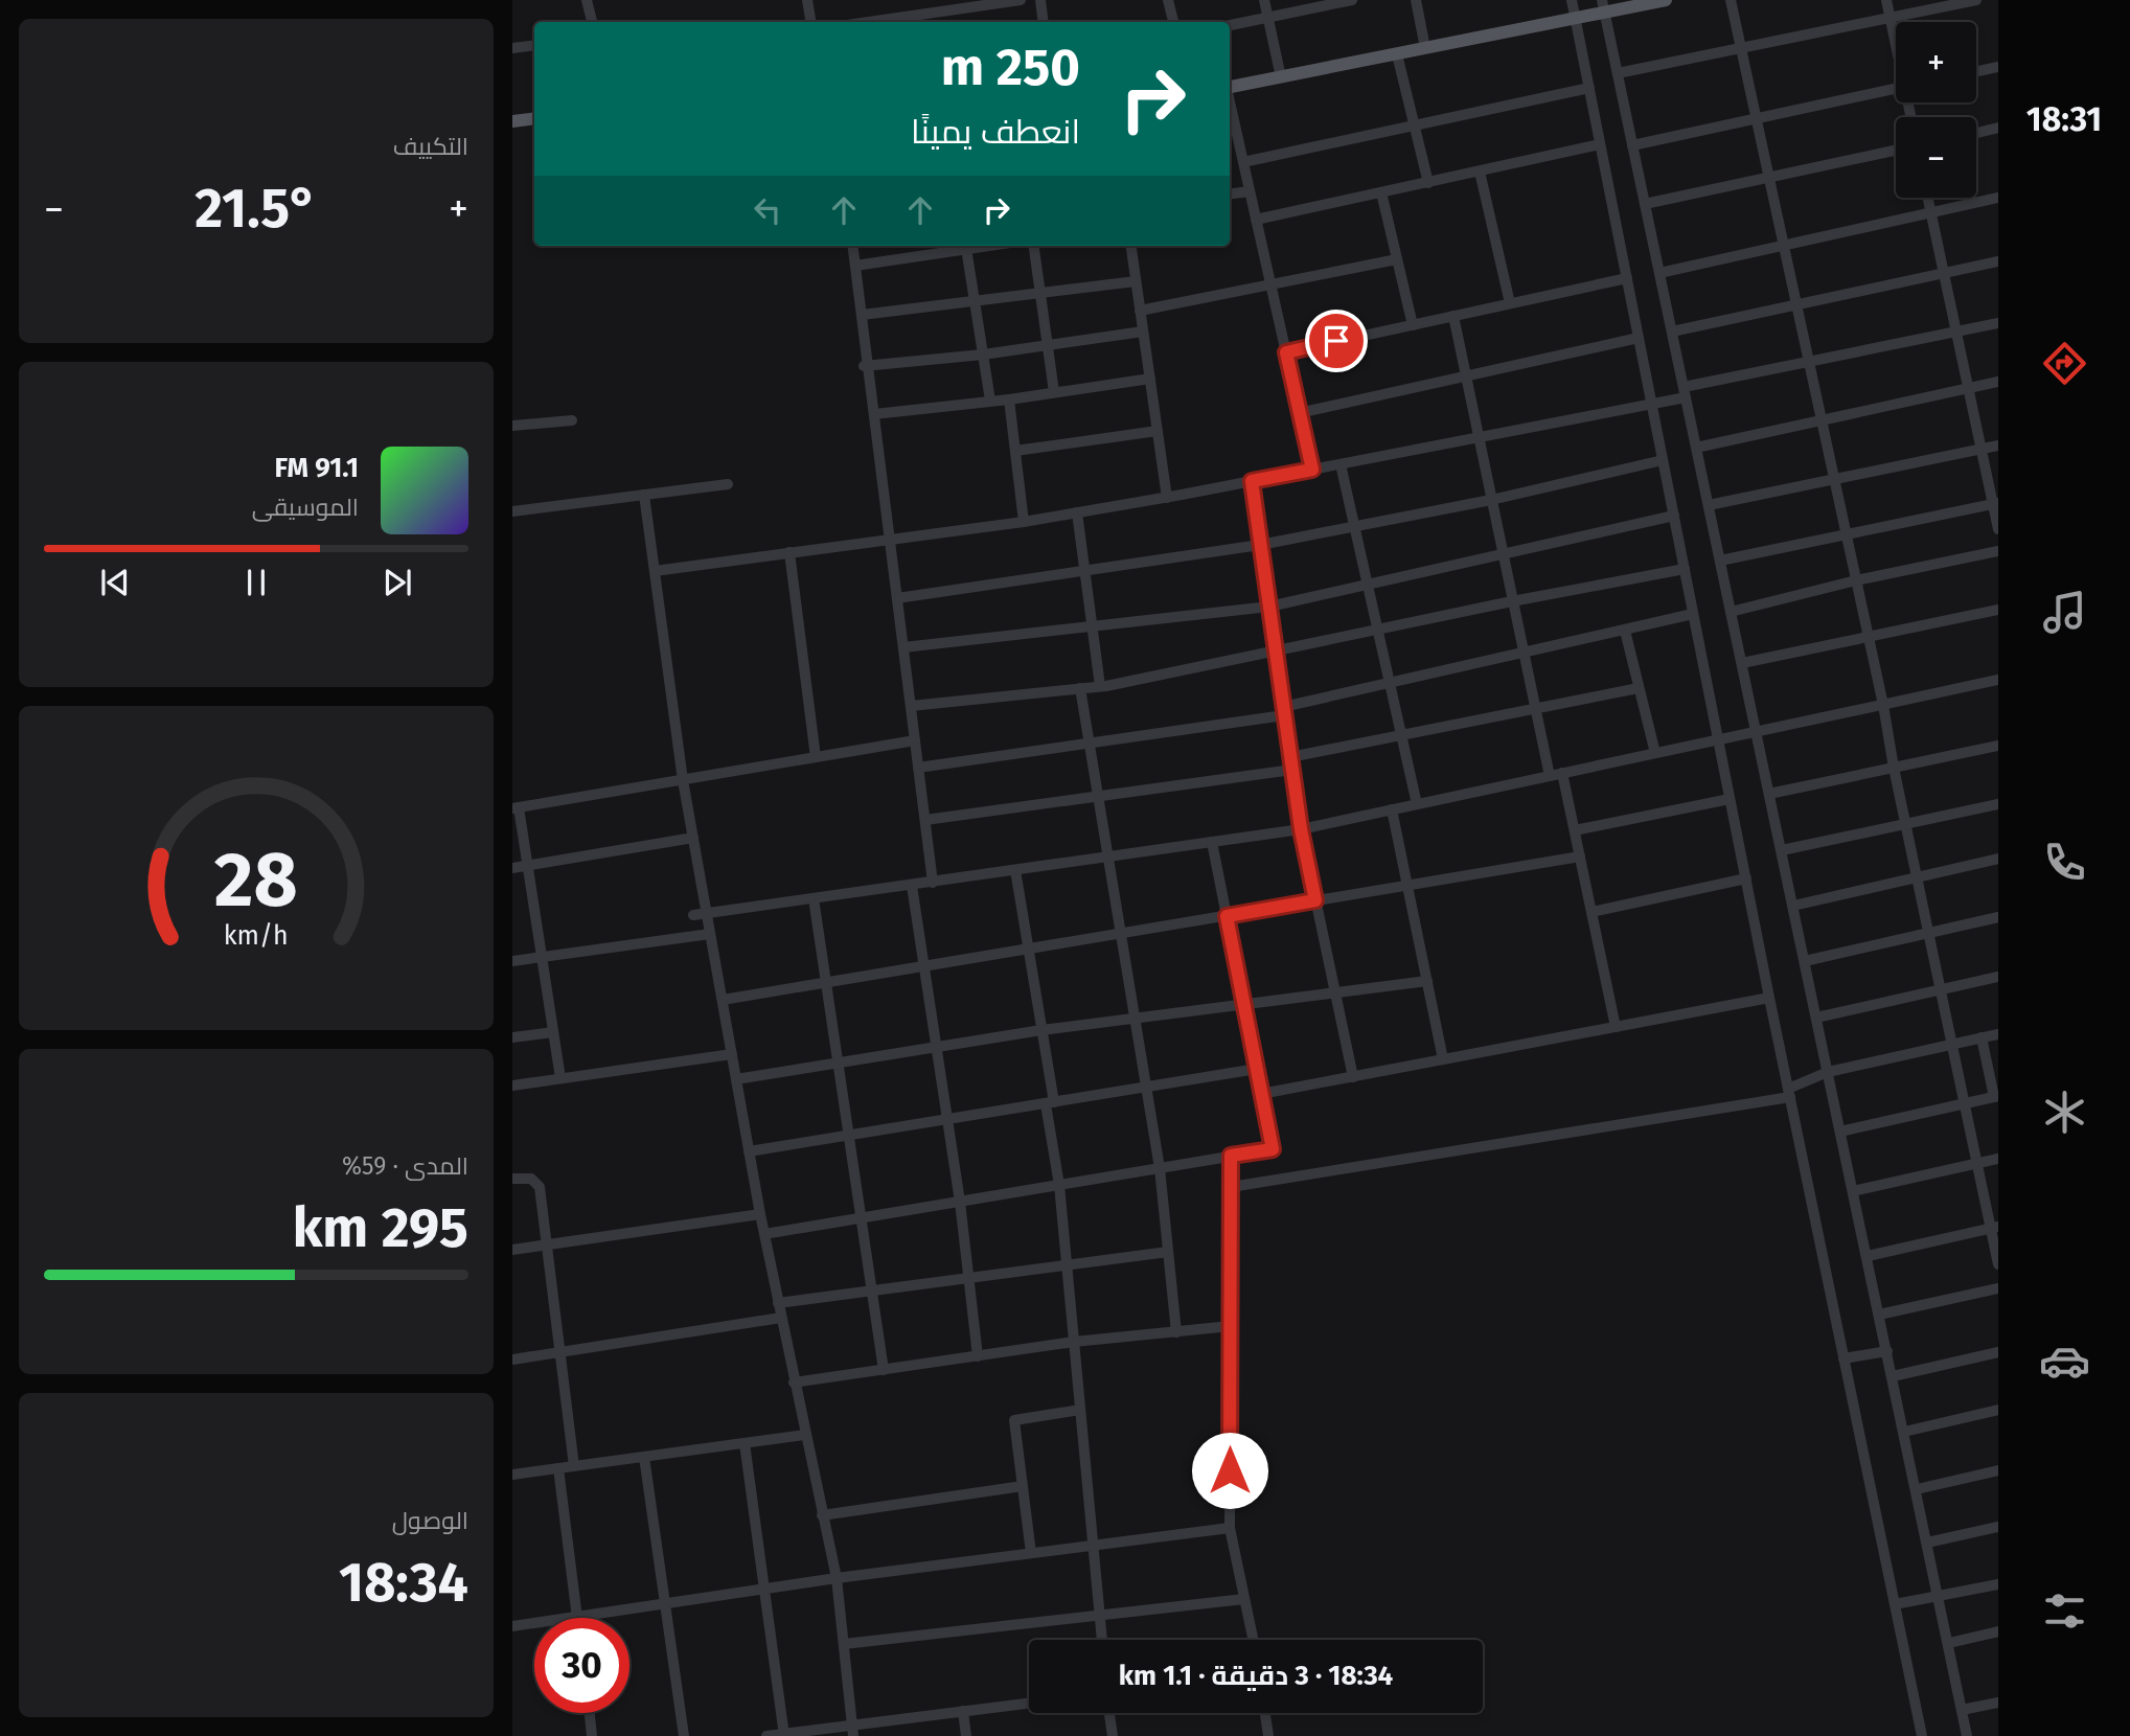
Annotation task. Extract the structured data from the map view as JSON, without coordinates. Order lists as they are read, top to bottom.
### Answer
{
  "page": {
    "tabs": "18:31",
    "tile": [
      "التكييف",
      ["المدى · 59%", "295 km"],
      ["الوصول", "18:34"]
    ],
    "map_buttons": ["+", "−"],
    "turn": ["250 m", "انعطف يمينًا"],
    "heat": ["−", "21.5°", "+"],
    "song": ["91.1 FM", "الموسيقى"],
    "limit": "30",
    "trip": "18:34 · 3 دقيقة · 1.1 km",
    "gauge": ["28", "km/h"]
  }
}
